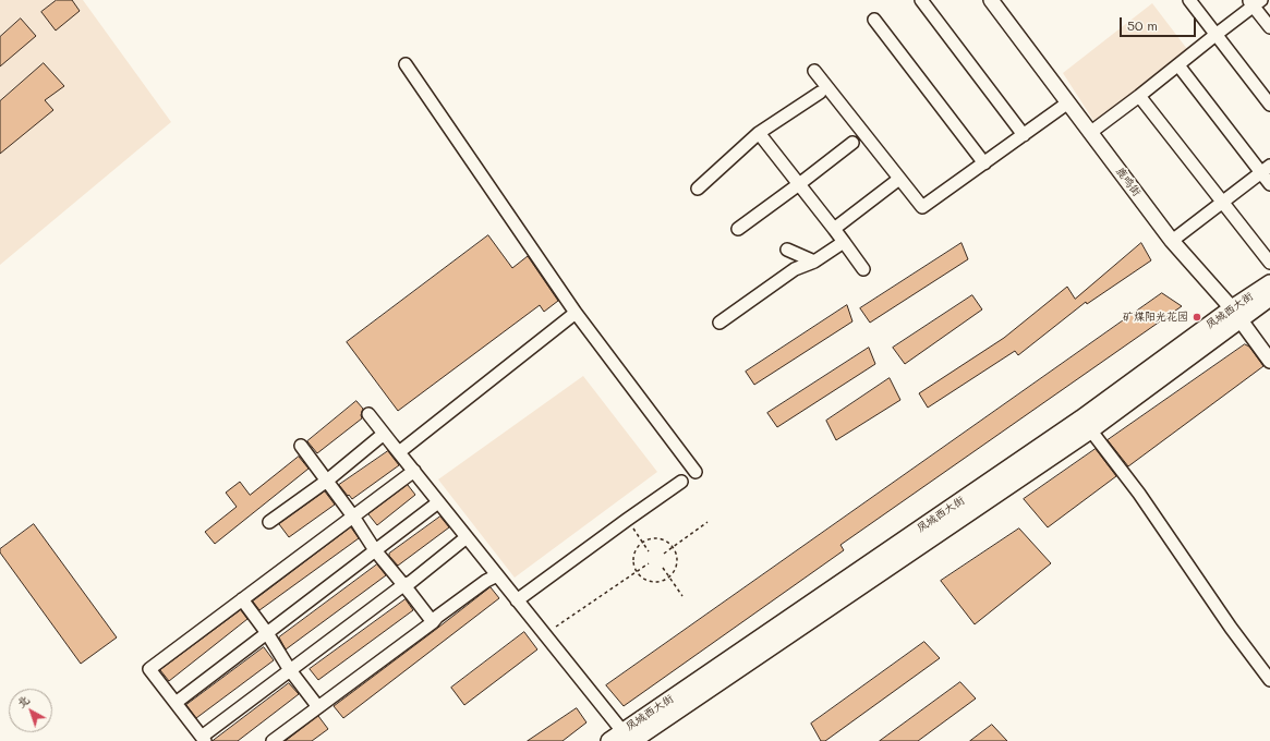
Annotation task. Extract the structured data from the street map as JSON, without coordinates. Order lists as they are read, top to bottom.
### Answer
{
  "streets": {
    "main road": ["凤城西大街"],
    "street": ["鹿鸣街"]
  },
  "crossings": [
    ["鹿鸣街", "凤城西大街"]
  ],
  "places": ["矿煤阳光花园"],
  "scale_bar": "50 m",
  "north": "top left"
}
